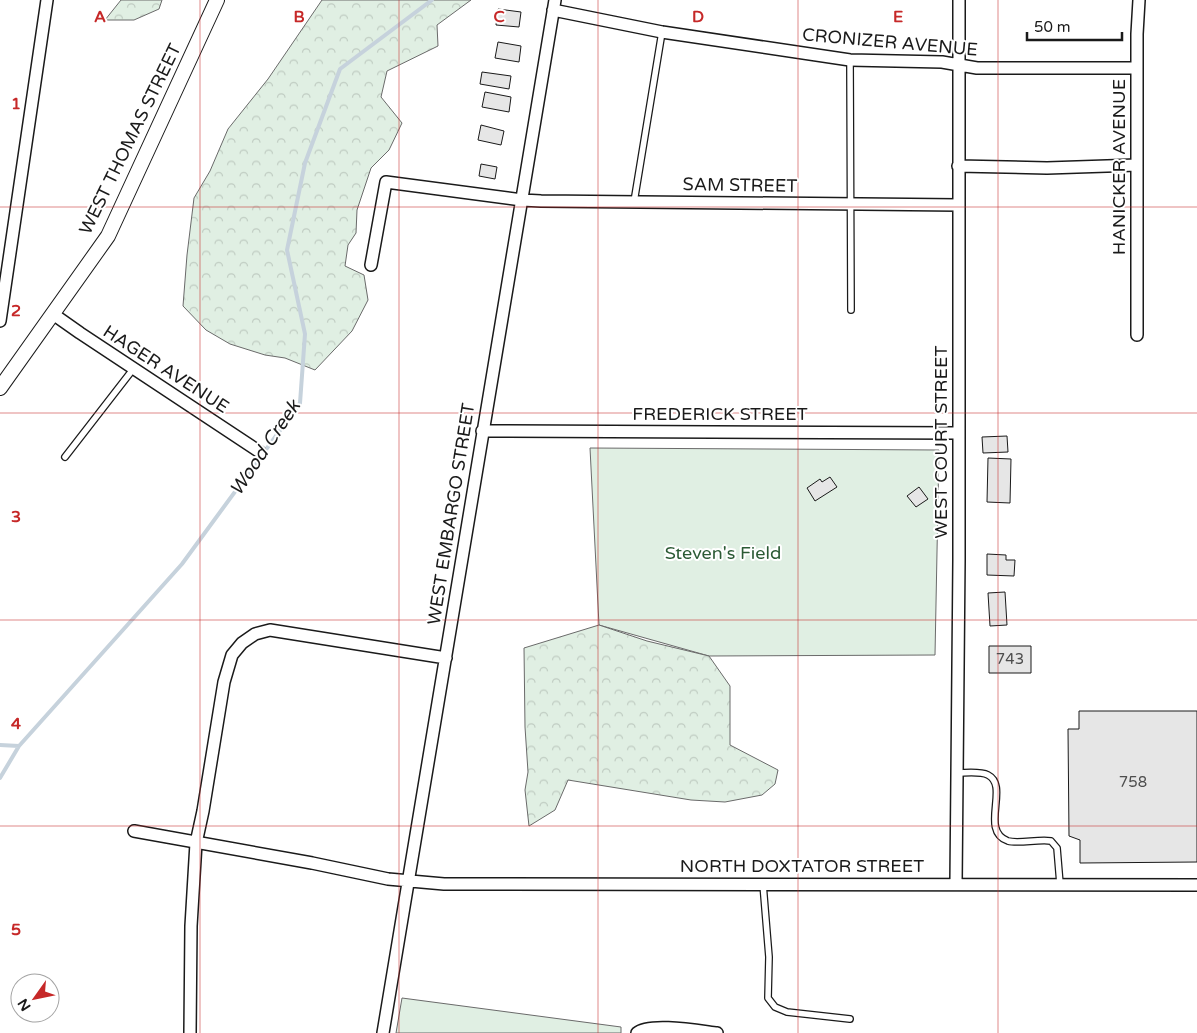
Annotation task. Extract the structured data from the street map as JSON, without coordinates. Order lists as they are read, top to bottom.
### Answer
{
  "streets": {
    "street": [
      "CRONIZER AVENUE",
      "WEST THOMAS STREET",
      "HANICKER AVENUE",
      "SAM STREET",
      "HAGER AVENUE",
      "FREDERICK STREET",
      "WEST COURT STREET",
      "WEST EMBARGO STREET",
      "NORTH DOXTATOR STREET"
    ]
  },
  "crossings": [
    ["CRONIZER AVENUE", "HANICKER AVENUE"],
    ["CRONIZER AVENUE", "WEST COURT STREET"],
    ["CRONIZER AVENUE", "WEST EMBARGO STREET"],
    ["WEST THOMAS STREET", "HAGER AVENUE"],
    ["SAM STREET", "WEST COURT STREET"],
    ["SAM STREET", "WEST EMBARGO STREET"],
    ["FREDERICK STREET", "WEST COURT STREET"],
    ["FREDERICK STREET", "WEST EMBARGO STREET"],
    ["WEST COURT STREET", "NORTH DOXTATOR STREET"],
    ["WEST EMBARGO STREET", "NORTH DOXTATOR STREET"]
  ],
  "water": ["Wood Creek"],
  "parks": ["Steven's Field"],
  "house_numbers": ["743", "758"],
  "scale_bar": "50 m",
  "north": "bottom left",
  "grid": {
    "columns": [
      "A",
      "B",
      "C",
      "D",
      "E"
    ],
    "rows": [
      "1",
      "2",
      "3",
      "4",
      "5"
    ]
  }
}
